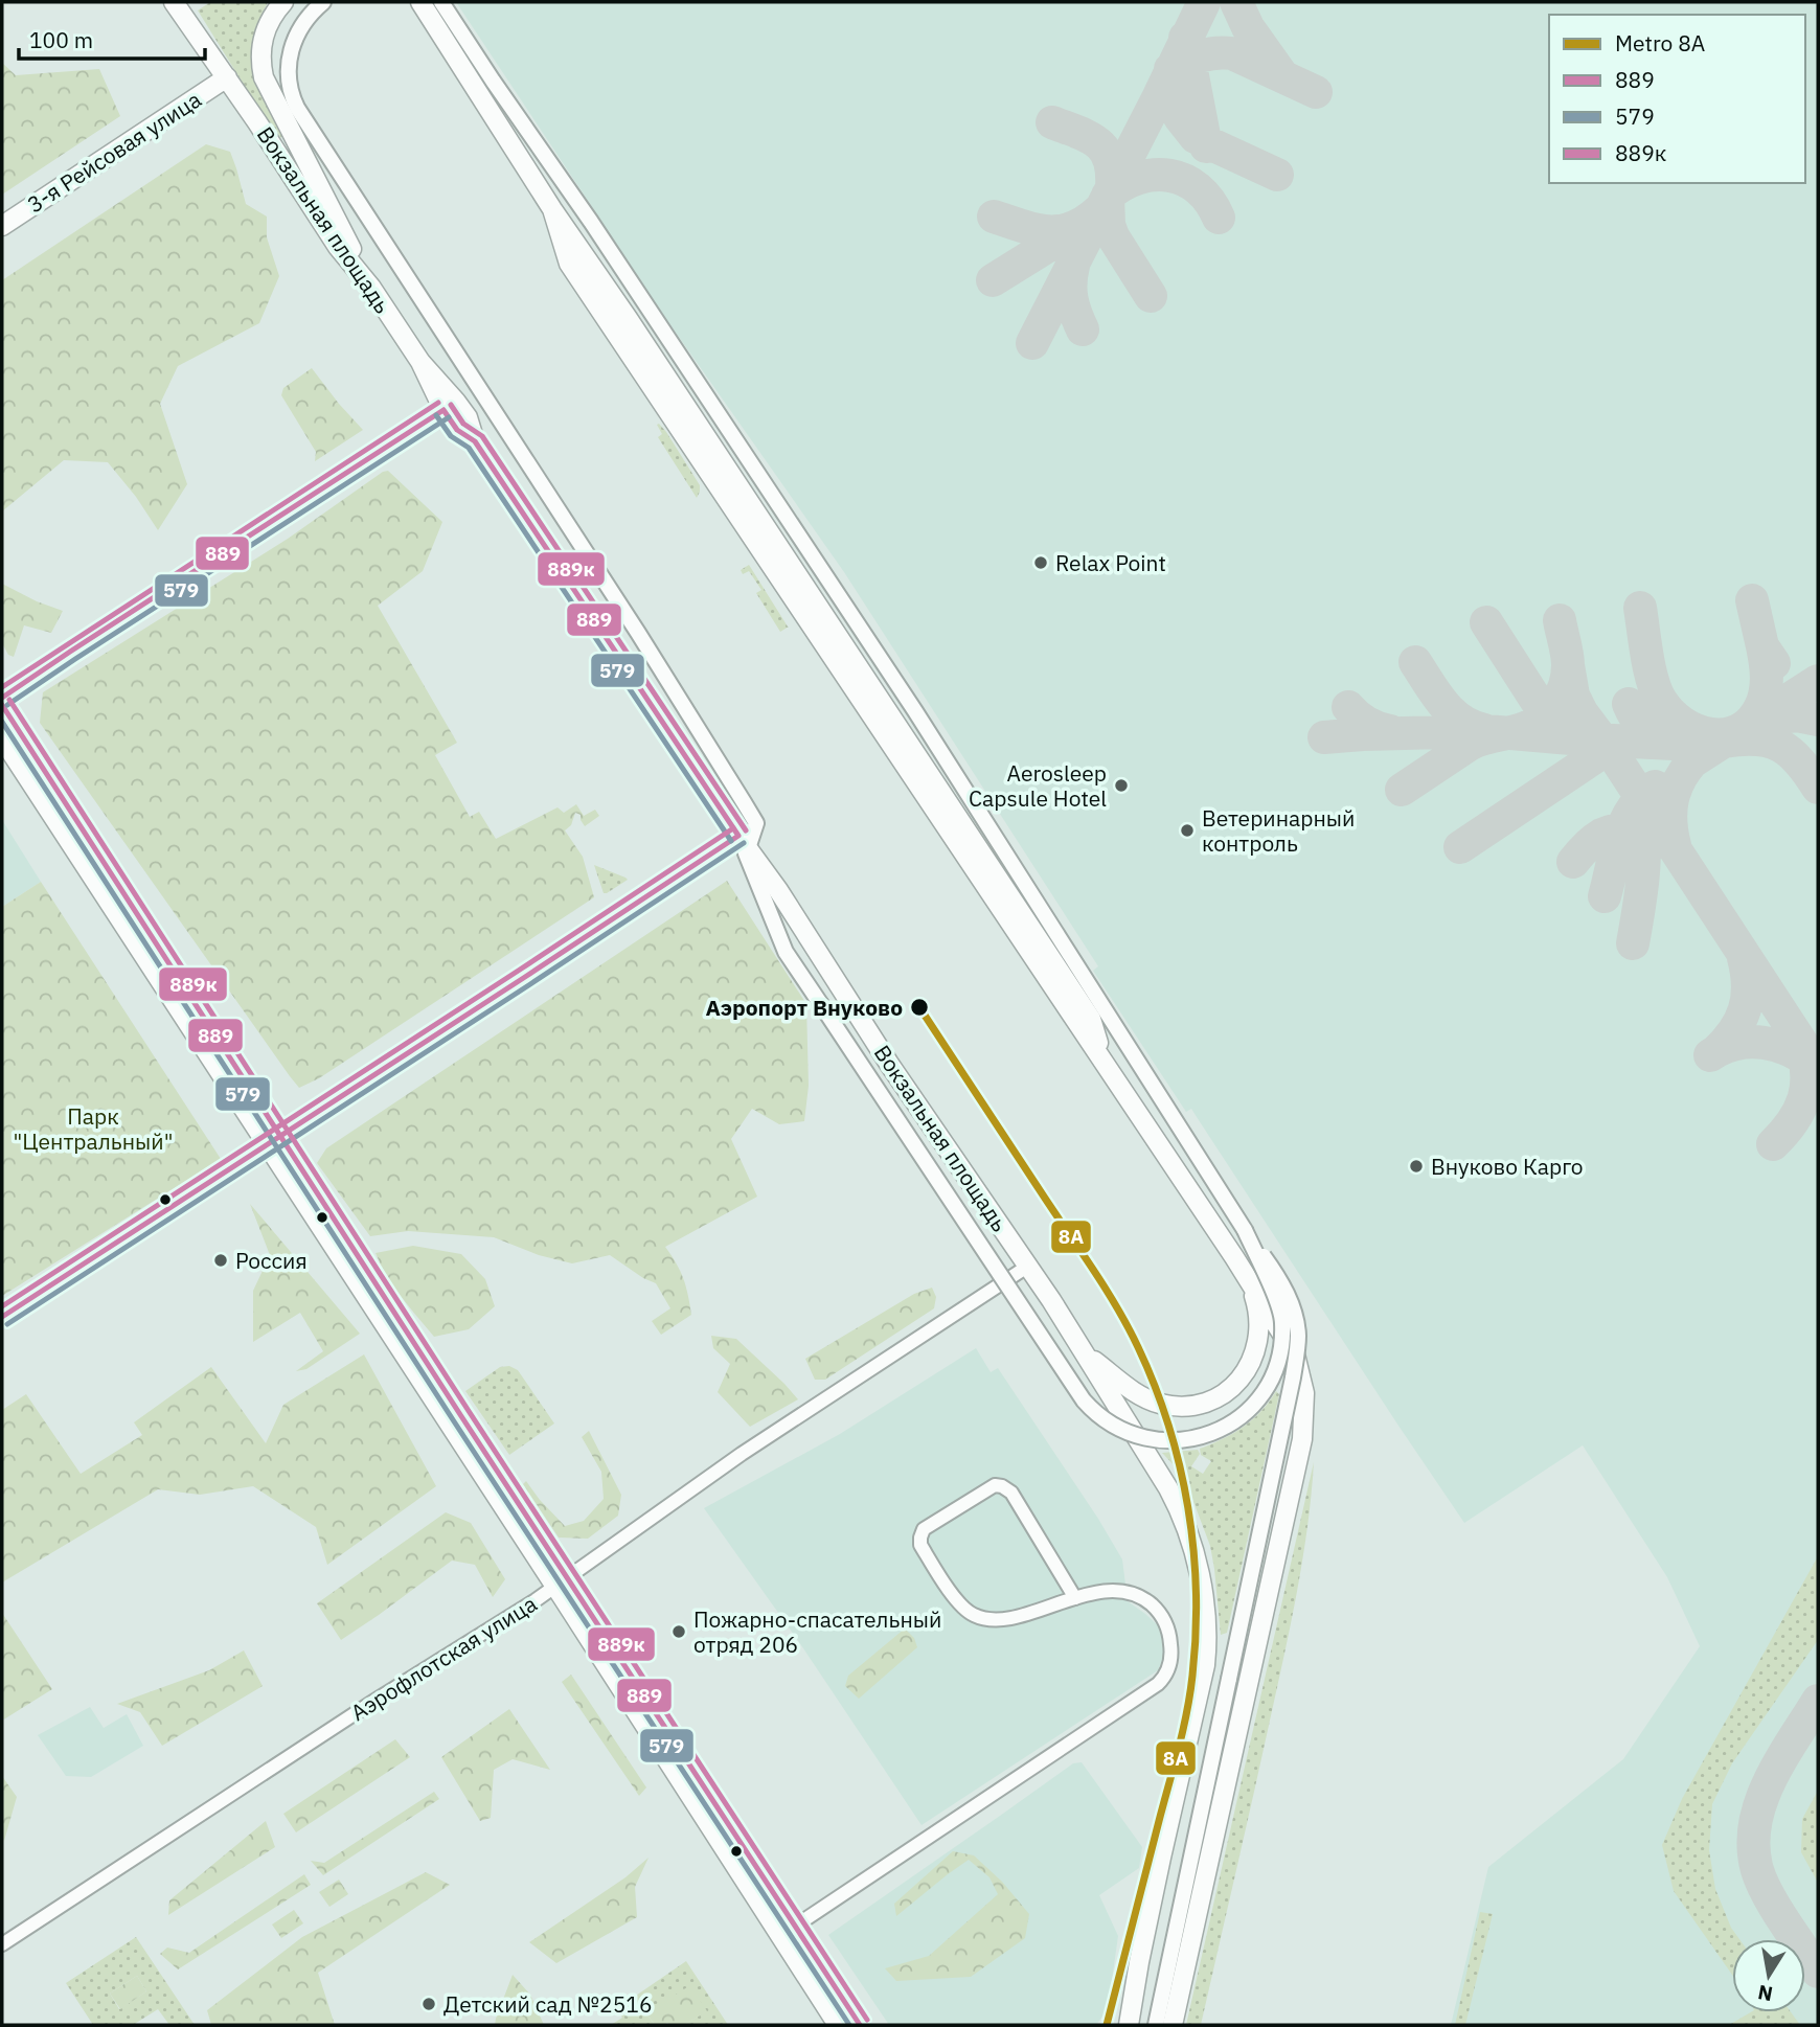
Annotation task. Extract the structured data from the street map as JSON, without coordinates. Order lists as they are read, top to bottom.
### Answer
{
  "streets": {
    "main road": ["3-я Рейсовая улица", "Вокзальная площадь"],
    "street": ["Аэрофлотская улица"]
  },
  "crossings": [
    ["3-я Рейсовая улица", "Вокзальная площадь"],
    ["Вокзальная площадь", "Аэрофлотская улица"]
  ],
  "parks": ["Парк \"Центральный\""],
  "places": [
    "Relax Point",
    "Aerosleep Capsule Hotel",
    "Ветеринарный контроль",
    "Аэропорт Внуково",
    "Внуково Карго",
    "Россия",
    "Пожарно-спасательный отряд 206",
    "Детский сад №2516"
  ],
  "lines": [
    "transit line 889к",
    "transit line 889",
    "transit line 579",
    "metro line 8А"
  ],
  "legend": [
    "Metro 8А",
    "889",
    "579",
    "889к"
  ],
  "scale_bar": "100 m",
  "north": "bottom"
}
